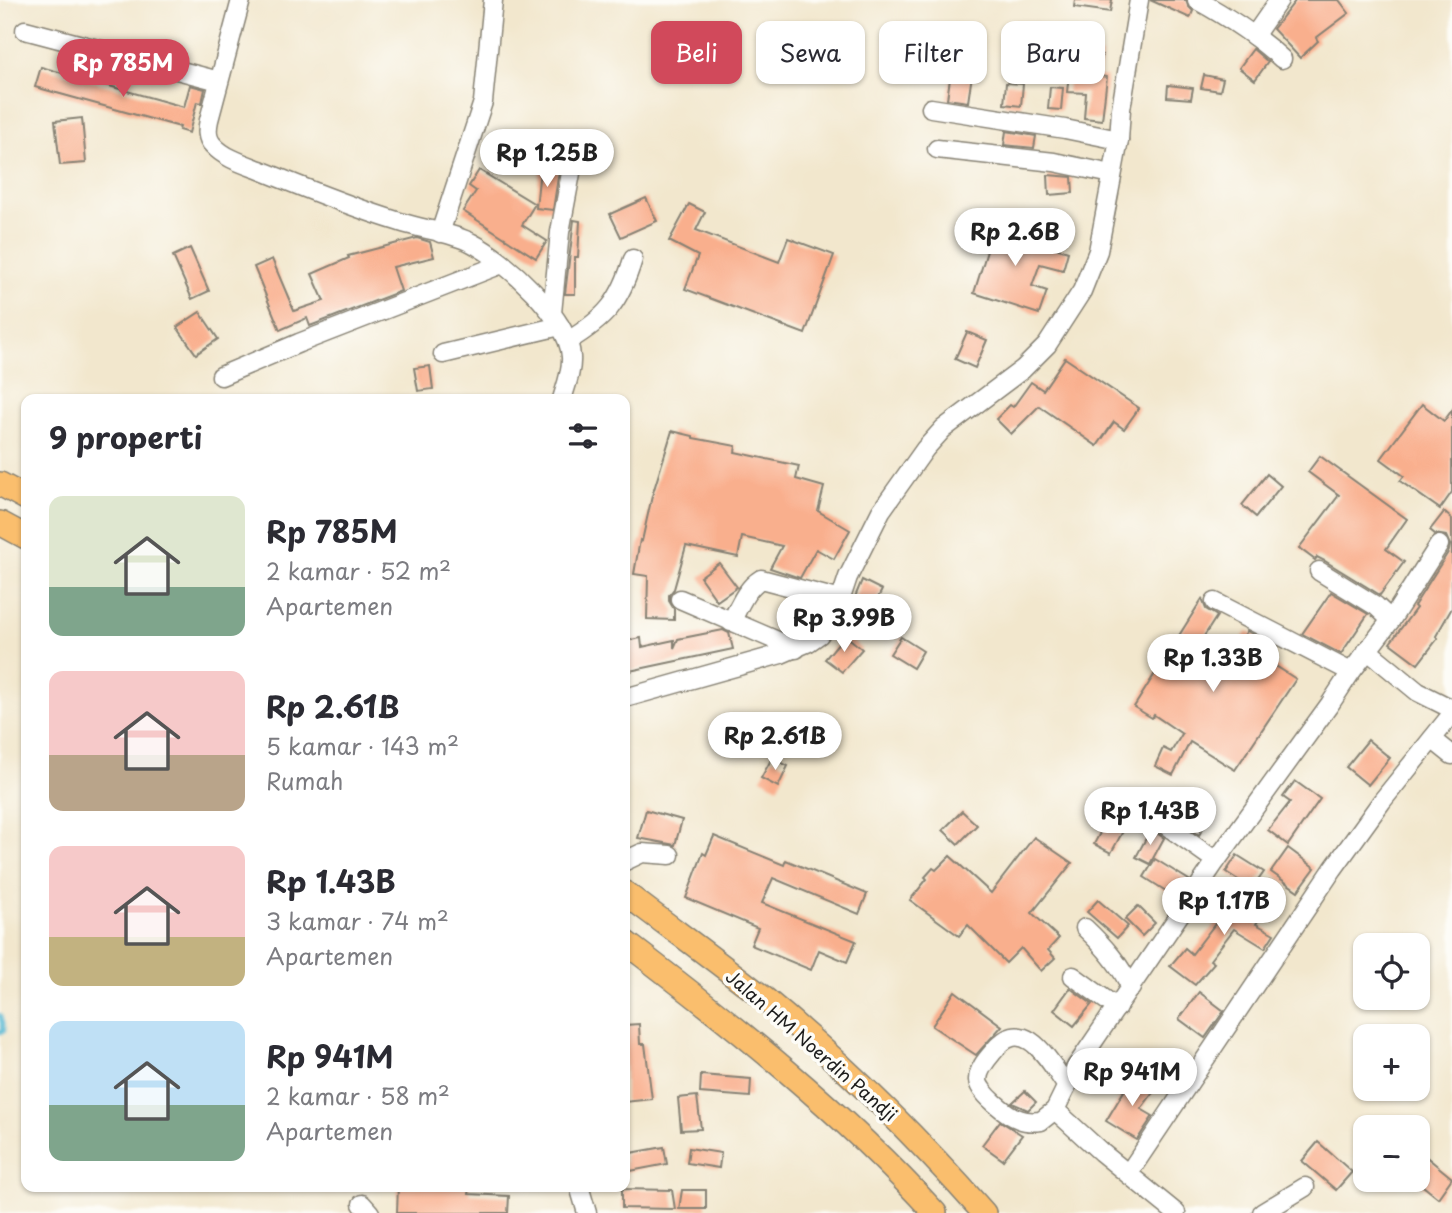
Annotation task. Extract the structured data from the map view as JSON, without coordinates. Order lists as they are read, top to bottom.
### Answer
{
  "streets": {
    "main road": ["Jalan HM Noerdin Pandji"]
  },
  "page": {
    "chip": [
      "Beli",
      "Sewa",
      "Filter",
      "Baru"
    ],
    "price": [
      "Rp 785M",
      "Rp 1.25B",
      "Rp 2.6B",
      "Rp 3.99B",
      "Rp 1.33B",
      "Rp 2.61B",
      "Rp 1.43B",
      "Rp 1.17B",
      "Rp 941M"
    ],
    "heading": "9 properti",
    "list": [
      {
        "name": "Rp 785M",
        "note": "2 kamar · 52 m² · Apartemen"
      },
      {
        "name": "Rp 2.61B",
        "note": "5 kamar · 143 m² · Rumah"
      },
      {
        "name": "Rp 1.43B",
        "note": "3 kamar · 74 m² · Apartemen"
      },
      {
        "name": "Rp 941M",
        "note": "2 kamar · 58 m² · Apartemen"
      }
    ],
    "map_buttons": ["+", "−"]
  }
}
